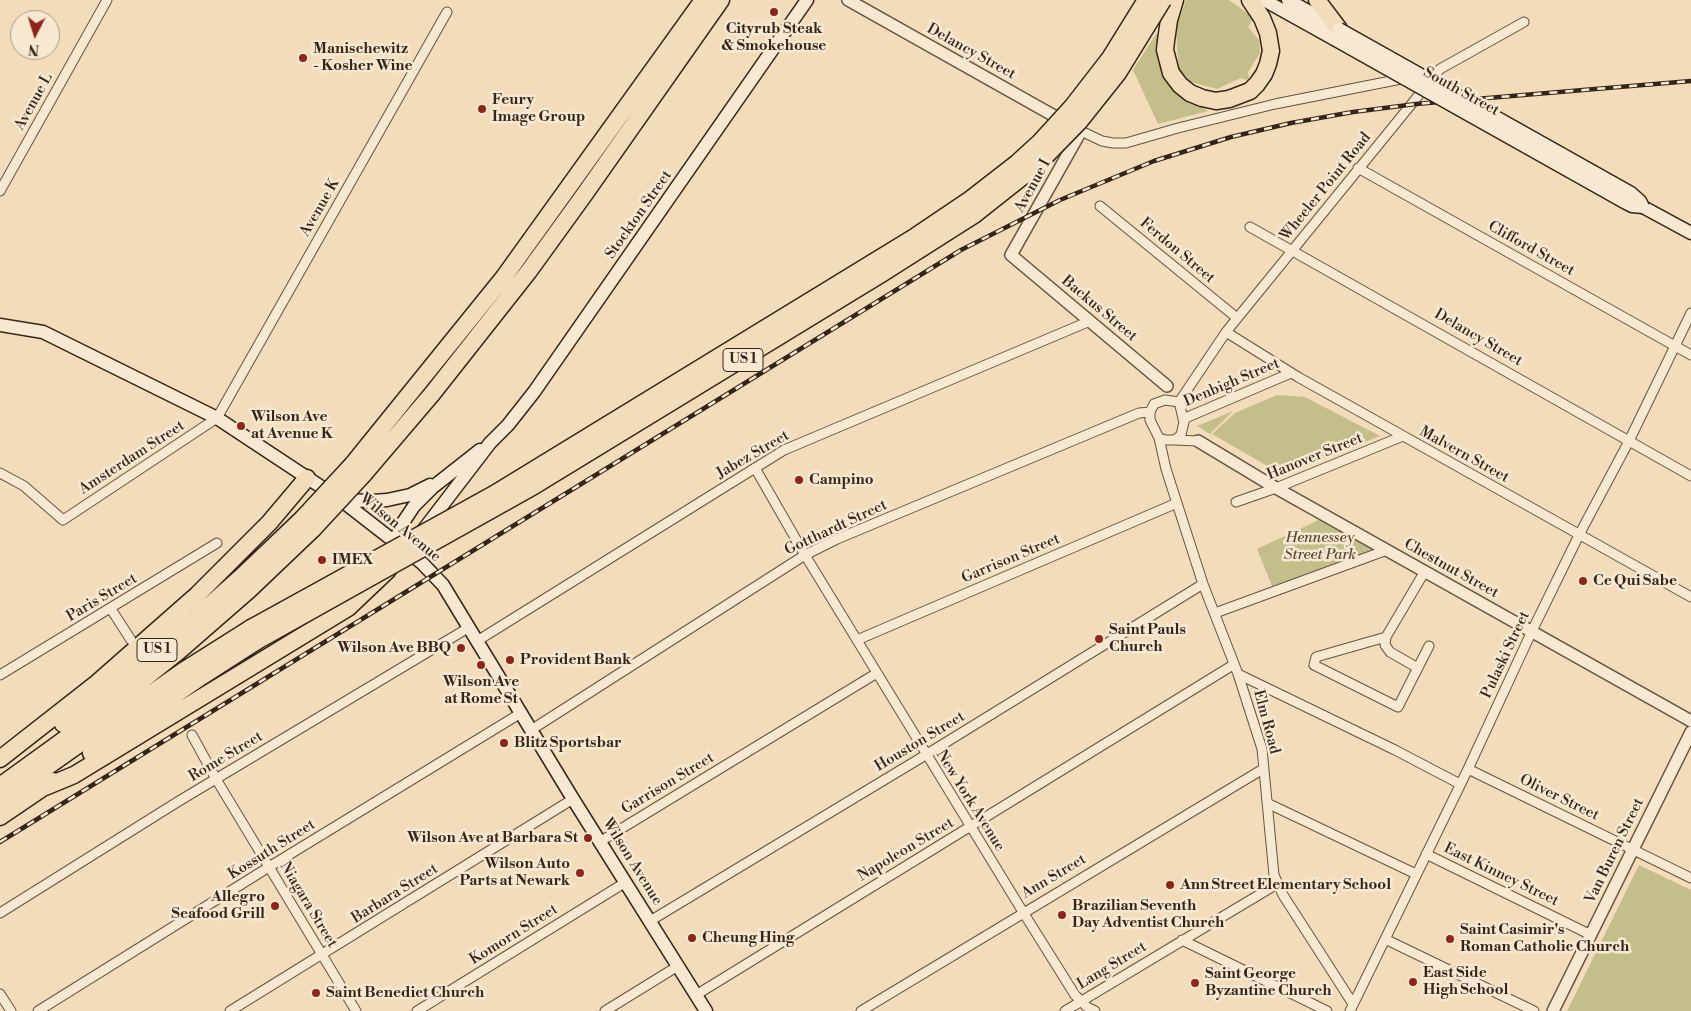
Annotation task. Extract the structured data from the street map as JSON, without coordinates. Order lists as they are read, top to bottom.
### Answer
{
  "streets": {
    "highway": ["US 1"],
    "main road": ["South Street", "Stockton Street", "Wilson Avenue"],
    "street": [
      "Delancy Street",
      "Avenue L",
      "Avenue I",
      "Wheeler Point Road",
      "Avenue K",
      "Clifford Street",
      "Ferdon Street",
      "Backus Street",
      "Denbigh Street",
      "Jabez Street",
      "Malvern Street",
      "Hanover Street",
      "Amsterdam Street",
      "Gotthardt Street",
      "Garrison Street",
      "Chestnut Street",
      "Paris Street",
      "Pulaski Street",
      "Elm Road",
      "Houston Street",
      "Rome Street",
      "Oliver Street",
      "New York Avenue",
      "Kossuth Street",
      "Napoleon Street",
      "Van Buren Street",
      "East Kinney Street",
      "Ann Street",
      "Barbara Street",
      "Niagara Street",
      "Komorn Street",
      "Lang Street"
    ]
  },
  "crossings": [
    ["Delancy Street", "Avenue I"],
    ["Delancy Street", "Wheeler Point Road"],
    ["Delancy Street", "Pulaski Street"],
    ["Avenue I", "Backus Street"],
    ["Wheeler Point Road", "Clifford Street"],
    ["Wheeler Point Road", "Ferdon Street"],
    ["Wheeler Point Road", "Denbigh Street"],
    ["Wheeler Point Road", "Malvern Street"],
    ["Wheeler Point Road", "Gotthardt Street"],
    ["Wheeler Point Road", "Elm Road"],
    ["Avenue K", "Amsterdam Street"],
    ["Avenue K", "Wilson Avenue"],
    ["Stockton Street", "Wilson Avenue"],
    ["Clifford Street", "Pulaski Street"],
    ["Backus Street", "Jabez Street"],
    ["Denbigh Street", "Malvern Street"],
    ["Denbigh Street", "Gotthardt Street"],
    ["Denbigh Street", "Elm Road"],
    ["Jabez Street", "Wilson Avenue"],
    ["Jabez Street", "New York Avenue"],
    ["Malvern Street", "Hanover Street"],
    ["Malvern Street", "Pulaski Street"],
    ["Hanover Street", "Chestnut Street"],
    ["Amsterdam Street", "Wilson Avenue"],
    ["Wilson Avenue", "Gotthardt Street"],
    ["Wilson Avenue", "Garrison Street"],
    ["Wilson Avenue", "Houston Street"],
    ["Wilson Avenue", "Rome Street"],
    ["Wilson Avenue", "Kossuth Street"],
    ["Wilson Avenue", "Napoleon Street"],
    ["Wilson Avenue", "Barbara Street"],
    ["Wilson Avenue", "Komorn Street"],
    ["Gotthardt Street", "Elm Road"],
    ["Gotthardt Street", "New York Avenue"],
    ["Garrison Street", "Elm Road"],
    ["Garrison Street", "New York Avenue"],
    ["Chestnut Street", "Pulaski Street"],
    ["Pulaski Street", "Elm Road"],
    ["Pulaski Street", "Oliver Street"],
    ["Pulaski Street", "East Kinney Street"],
    ["Elm Road", "Houston Street"],
    ["Elm Road", "Napoleon Street"],
    ["Elm Road", "Ann Street"],
    ["Elm Road", "Lang Street"],
    ["Houston Street", "New York Avenue"],
    ["Rome Street", "Niagara Street"],
    ["Oliver Street", "Van Buren Street"],
    ["New York Avenue", "Napoleon Street"],
    ["New York Avenue", "Ann Street"],
    ["New York Avenue", "Lang Street"],
    ["Kossuth Street", "Niagara Street"],
    ["Van Buren Street", "East Kinney Street"],
    ["Barbara Street", "Niagara Street"]
  ],
  "parks": ["Hennessey Street Park"],
  "places": [
    "Cityrub Steak & Smokehouse",
    "Manischewitz - Kosher Wine",
    "Feury Image Group",
    "Wilson Ave at Avenue K",
    "Campino",
    "IMEX",
    "Ce Qui Sabe",
    "Saint Pauls Church",
    "Wilson Ave BBQ",
    "Provident Bank",
    "Wilson Ave at Rome St",
    "Blitz Sportsbar",
    "Wilson Ave at Barbara St",
    "Wilson Auto Parts at Newark",
    "Ann Street Elementary School",
    "Allegro Seafood Grill",
    "Brazilian Seventh Day Adventist Church",
    "Cheung Hing",
    "Saint Casimir's Roman Catholic Church",
    "East Side High School",
    "Saint George Byzantine Church",
    "Saint Benedict Church"
  ],
  "north": "bottom"
}
